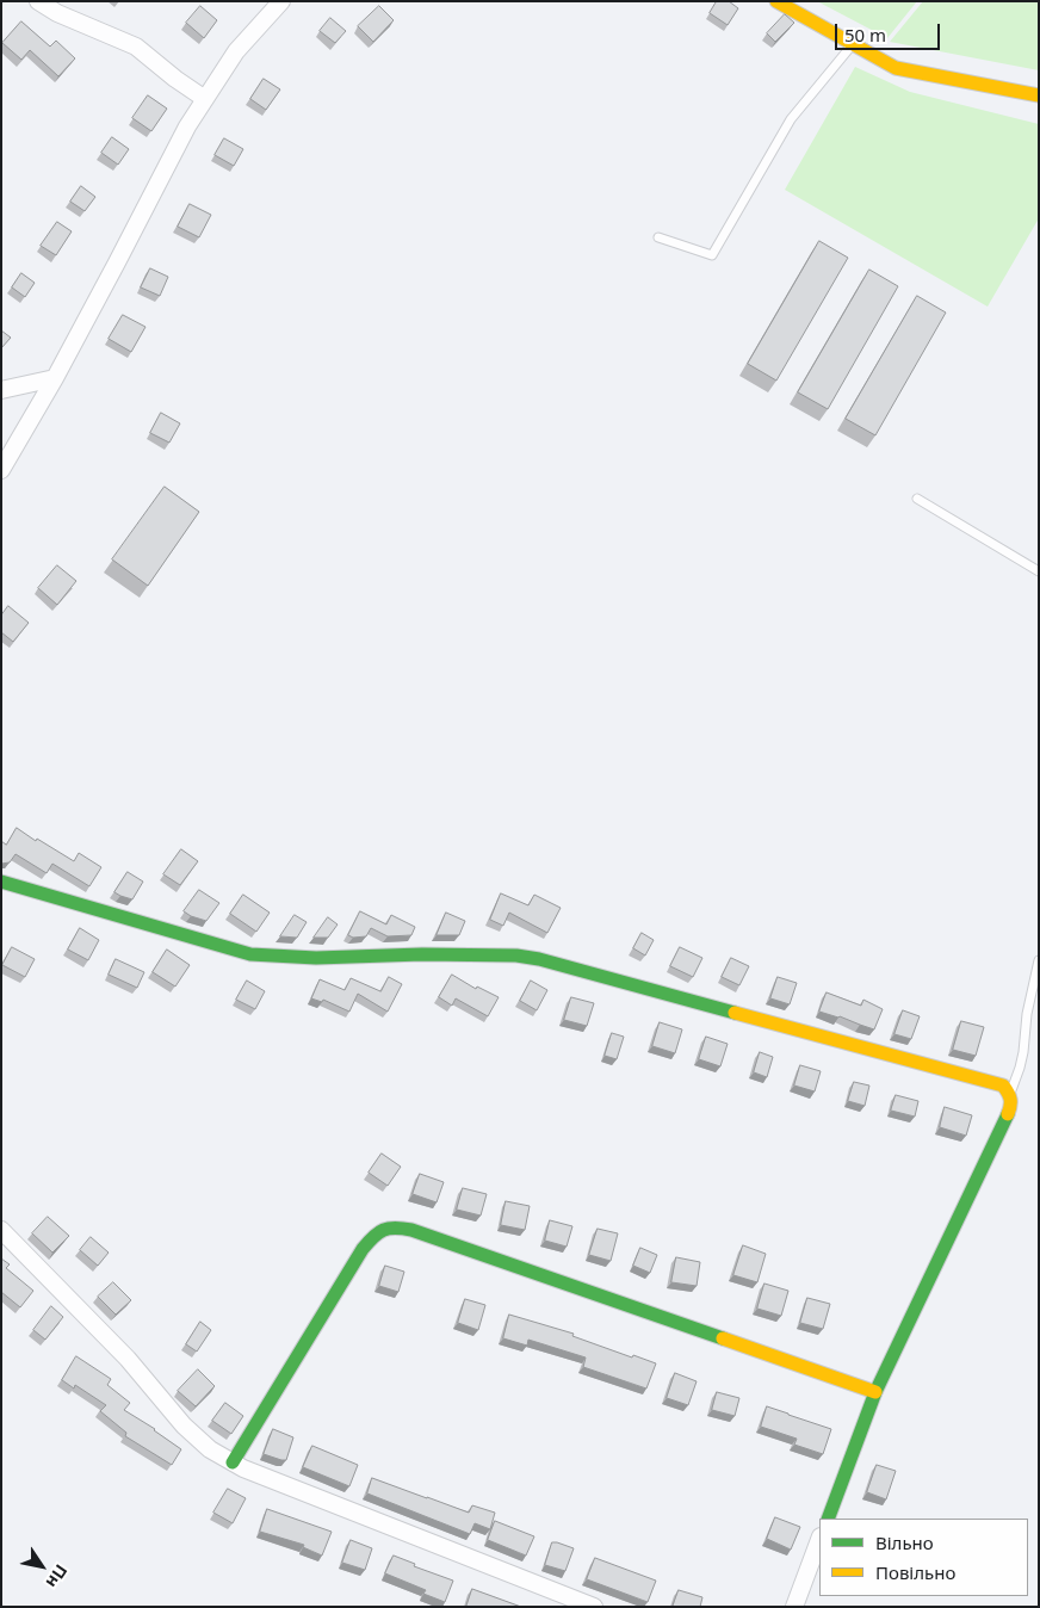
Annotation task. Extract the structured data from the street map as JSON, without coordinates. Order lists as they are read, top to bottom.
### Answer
{
  "legend": ["Вільно", "Повільно"],
  "scale_bar": "50 m",
  "north": "bottom right"
}
